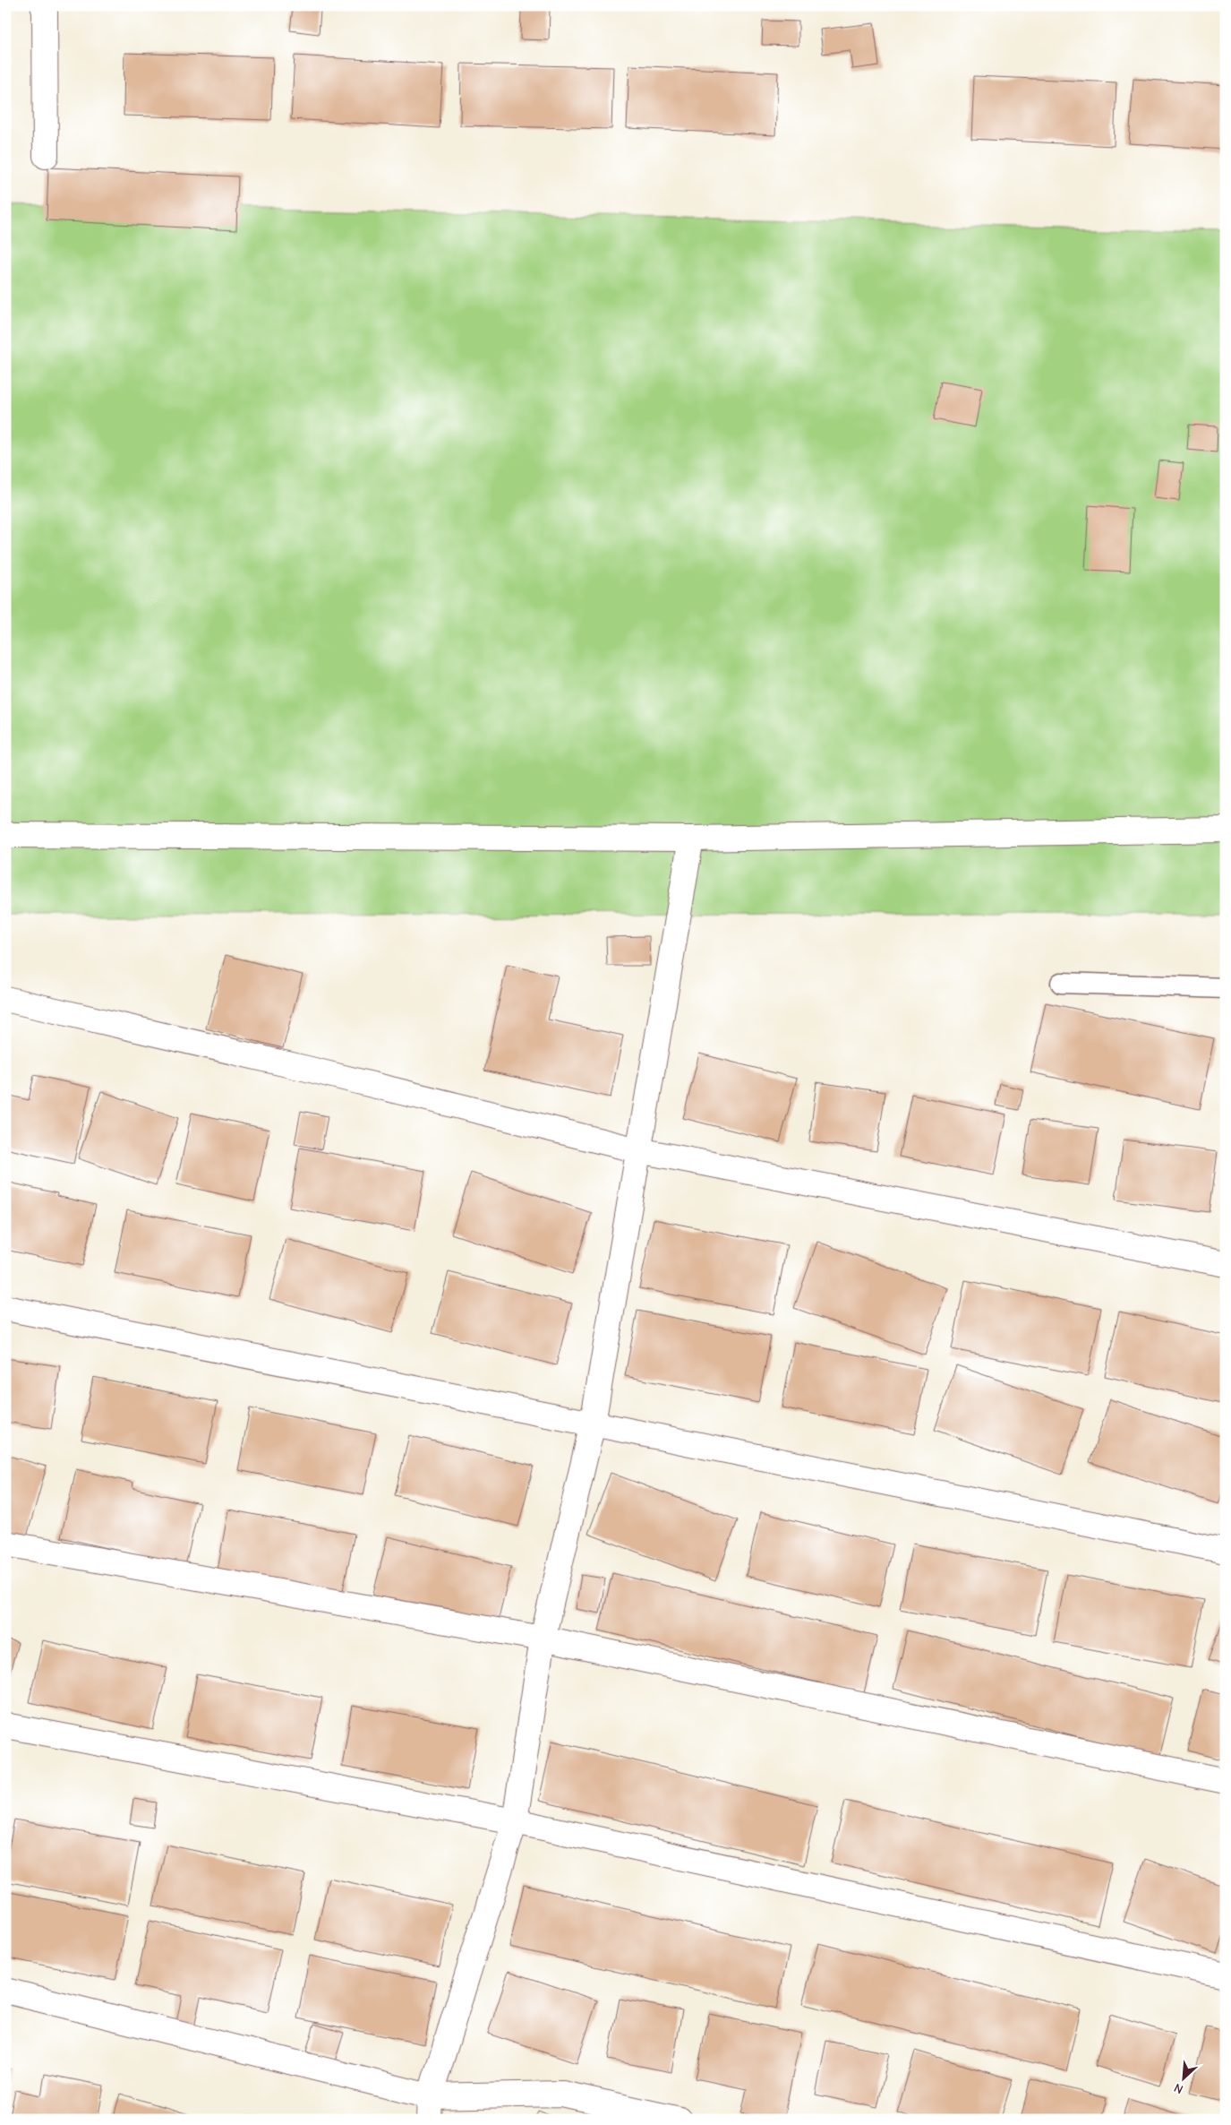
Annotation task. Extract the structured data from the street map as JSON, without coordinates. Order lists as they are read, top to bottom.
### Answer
{
  "north": "bottom left"
}
